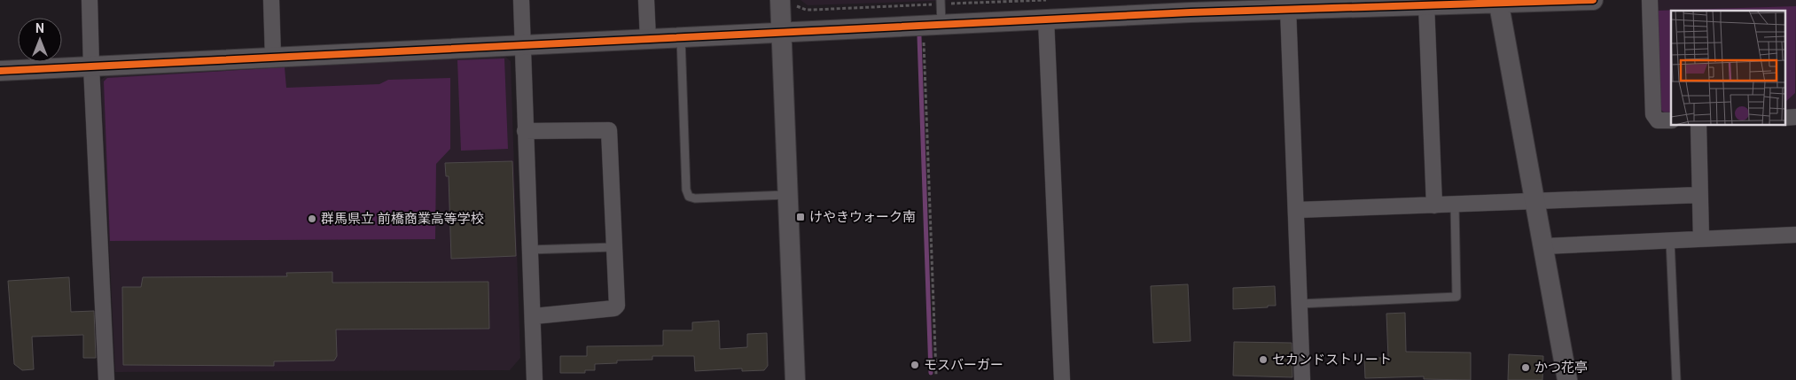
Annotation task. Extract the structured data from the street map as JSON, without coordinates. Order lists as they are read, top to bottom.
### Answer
{
  "places": {
    "transit": ["けやきウォーク南"],
    "other": [
      "群馬県立 前橋商業高等学校",
      "セカンドストリート",
      "モスバーガー",
      "かつ花亭"
    ]
  },
  "north": "top"
}
